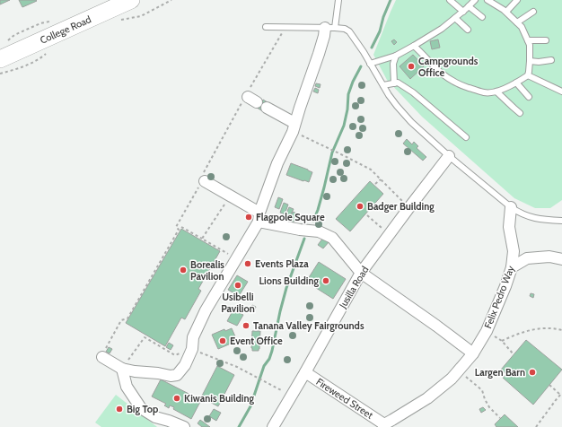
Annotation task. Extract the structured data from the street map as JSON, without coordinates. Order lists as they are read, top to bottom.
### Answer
{
  "streets": {
    "main road": ["College Road"],
    "street": ["Jusilla Road", "Felix Pedro Way", "Fireweed Street"]
  },
  "crossings": [
    ["Jusilla Road", "Fireweed Street"],
    ["Felix Pedro Way", "Fireweed Street"]
  ],
  "places": [
    "Campgrounds Office",
    "Badger Building",
    "Flagpole Square",
    "Events Plaza",
    "Borealis Pavilion",
    "Lions Building",
    "Usibelli Pavilion",
    "Tanana Valley Fairgrounds",
    "Event Office",
    "Largen Barn",
    "Kiwanis Building",
    "Big Top"
  ]
}
